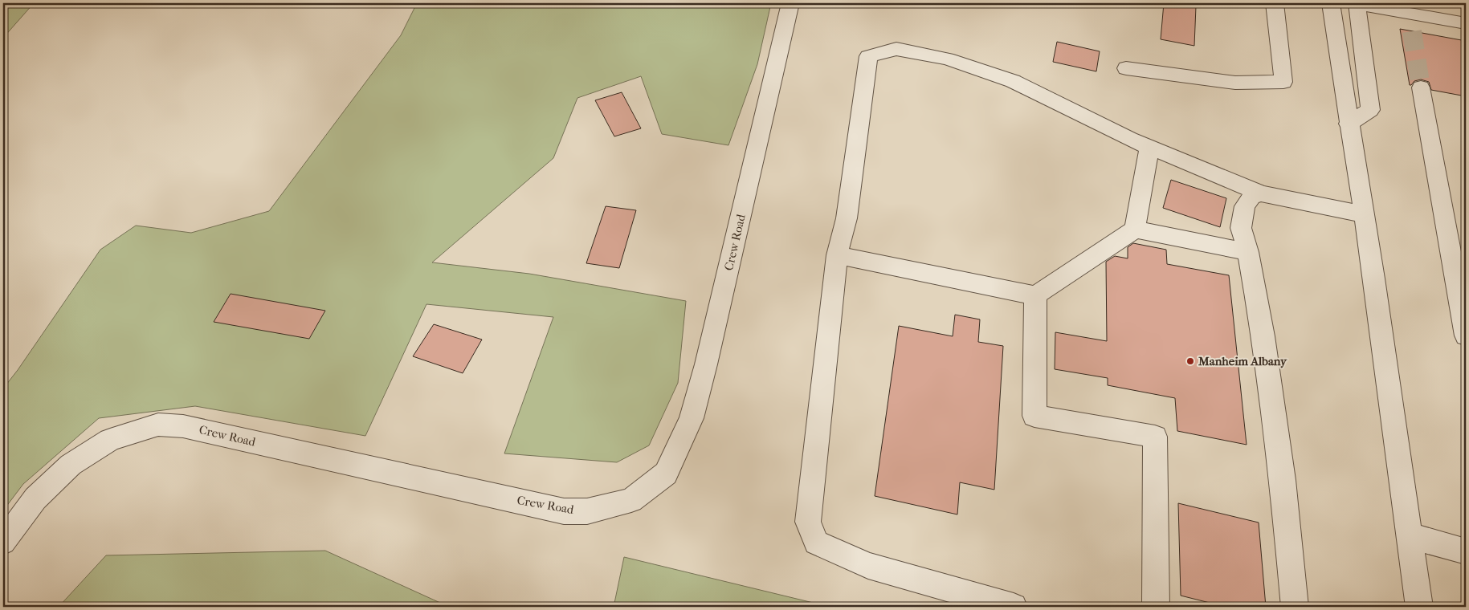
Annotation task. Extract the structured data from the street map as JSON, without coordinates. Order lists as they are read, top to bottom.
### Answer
{
  "streets": {
    "street": ["Crew Road"]
  },
  "places": ["Manheim Albany"]
}
